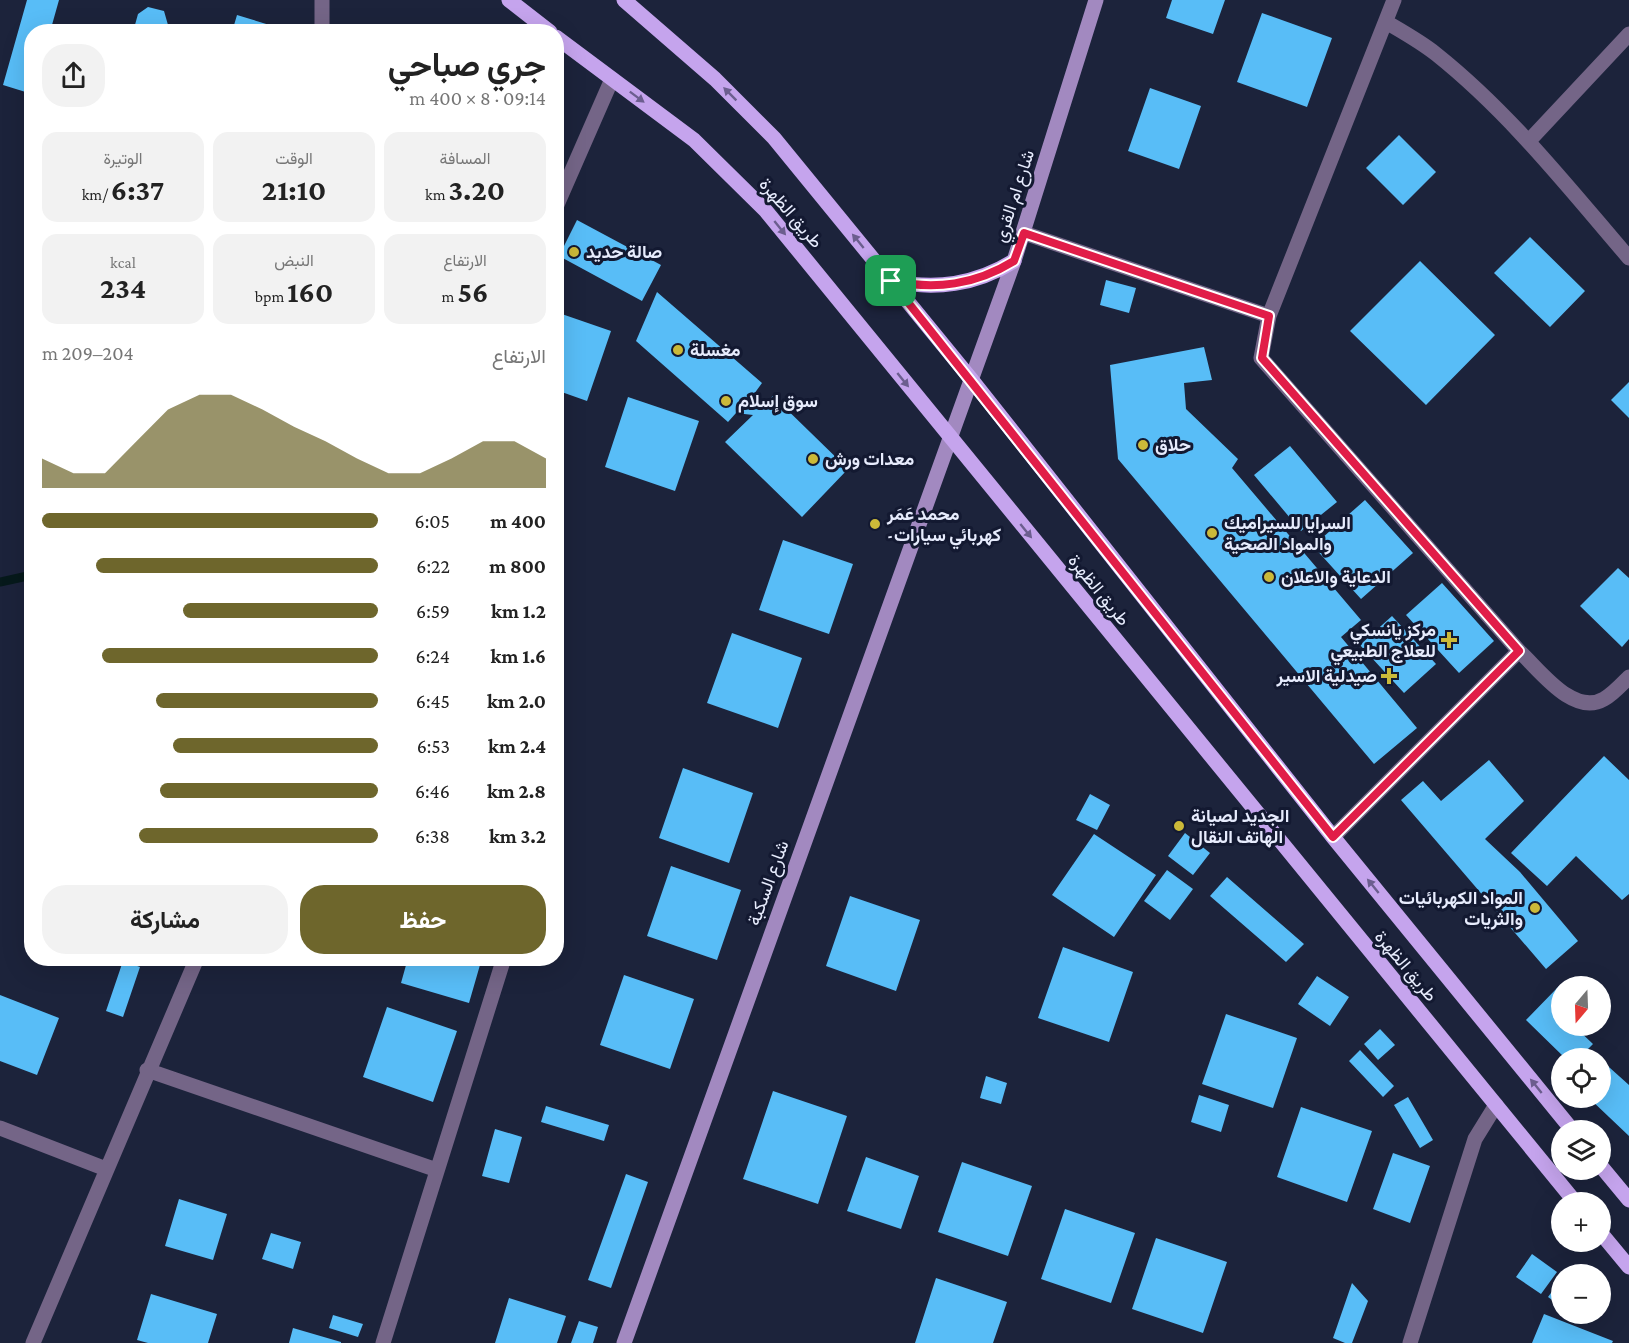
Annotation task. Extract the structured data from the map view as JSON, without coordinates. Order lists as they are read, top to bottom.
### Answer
{
  "streets": {
    "main road": ["شارع ام القري", "طريق الظهرة", "شارع السكبة"]
  },
  "crossings": [
    ["شارع ام القري", "طريق الظهرة"],
    ["شارع ام القري", "شارع السكبة"],
    ["طريق الظهرة", "شارع السكبة"]
  ],
  "places": {
    "other": [
      "صالة حديد",
      "مغسلة",
      "سوق إسلام",
      "حلاق",
      "معدات ورش",
      "محمد عَمَر -كهربائي سيارات",
      "السرايا للسيراميك والمواد الصحية",
      "الدعاية والاعلان",
      "الجديد لصيانة الهاتف النقال",
      "المواد الكهربائيات والثريات"
    ],
    "health": ["مركز يانسكي للعلاج الطبيعي", "صيدلية الاسير"]
  },
  "north": "bottom",
  "page": {
    "heading": ["جري صباحي", "09:14 · 8 × 400 m"],
    "stats": [
      ["المسافة", "3.20 km"],
      ["الوقت", "21:10"],
      ["الوتيرة", "6:37 /km"],
      ["الارتفاع", "56 m"],
      ["النبض", "160 bpm"],
      ["kcal", "234"]
    ],
    "chart": ["الارتفاع", "204–209 m"],
    "list": [
      {
        "name": "400 m",
        "note": "6:05"
      },
      {
        "name": "800 m",
        "note": "6:22"
      },
      {
        "name": "1.2 km",
        "note": "6:59"
      },
      {
        "name": "1.6 km",
        "note": "6:24"
      },
      {
        "name": "2.0 km",
        "note": "6:45"
      },
      {
        "name": "2.4 km",
        "note": "6:53"
      },
      {
        "name": "2.8 km",
        "note": "6:46"
      },
      {
        "name": "3.2 km",
        "note": "6:38"
      }
    ],
    "buttons": ["حفظ", "مشاركة"],
    "map_buttons": ["+", "−"]
  }
}
